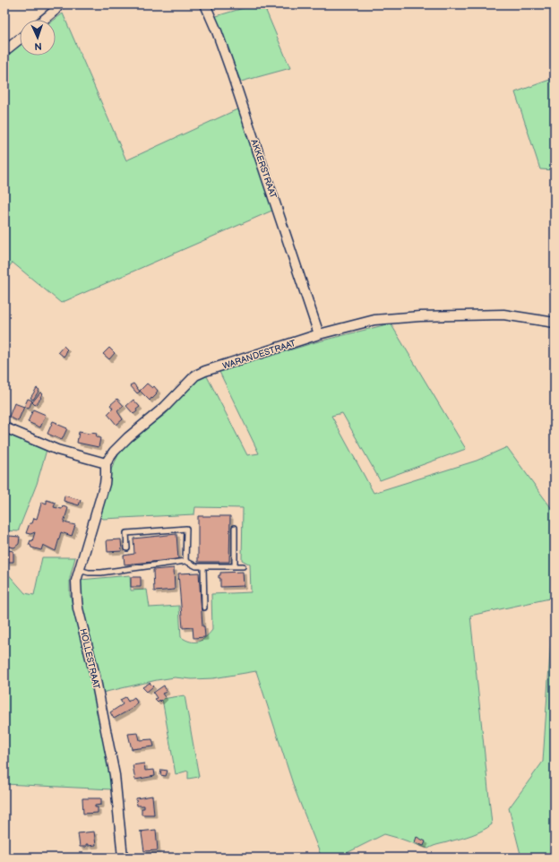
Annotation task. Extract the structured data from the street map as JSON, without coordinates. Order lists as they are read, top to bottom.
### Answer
{
  "streets": {
    "street": ["AKKERSTRAAT", "WARANDESTRAAT", "HOLLESTRAAT"]
  },
  "crossings": [
    ["AKKERSTRAAT", "WARANDESTRAAT"],
    ["WARANDESTRAAT", "HOLLESTRAAT"]
  ],
  "north": "bottom"
}
